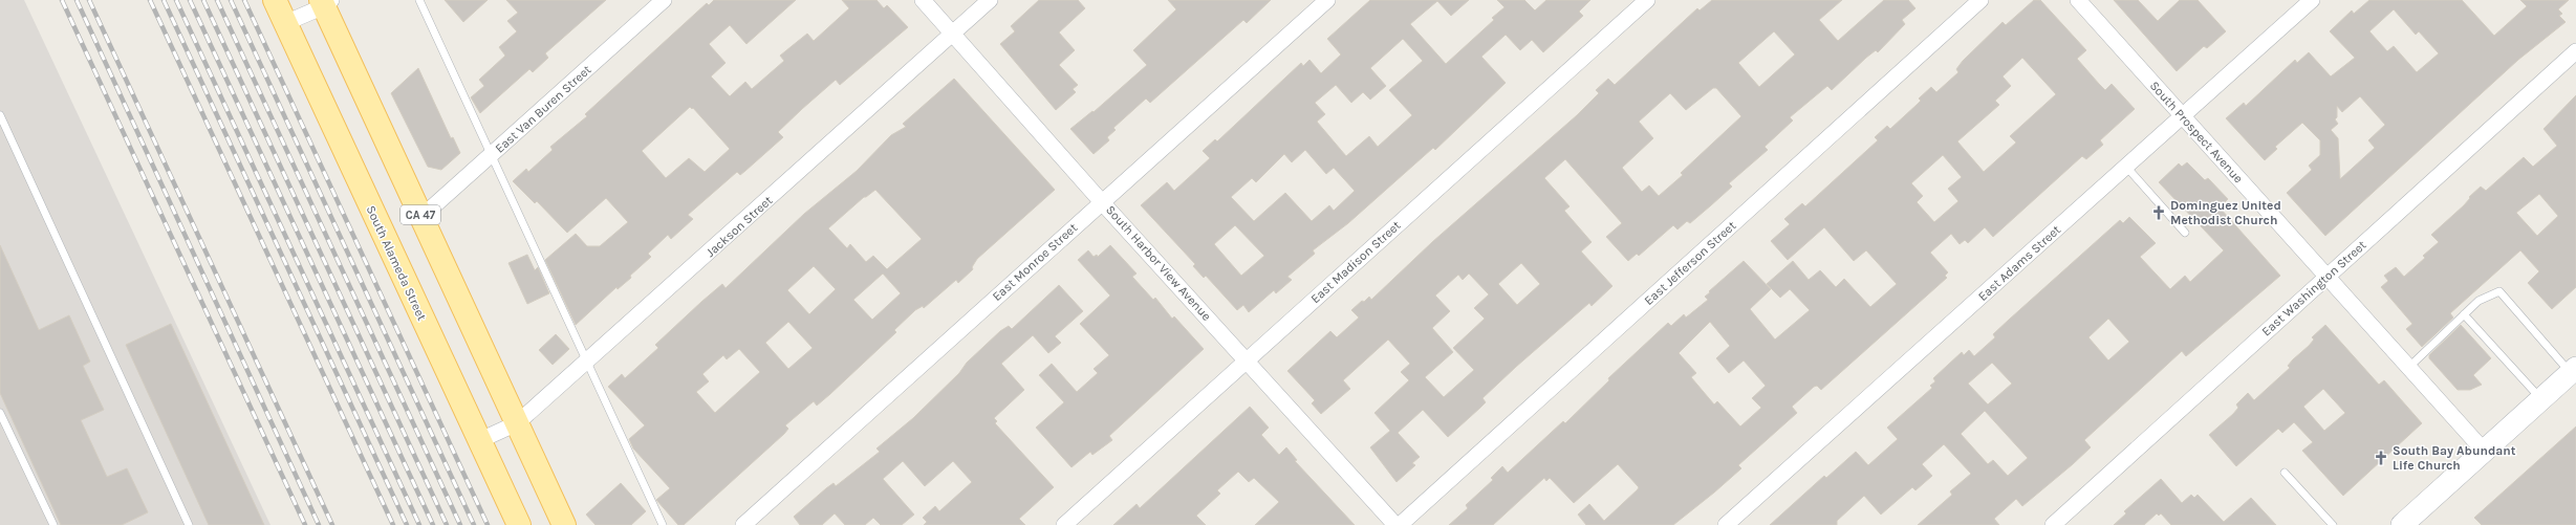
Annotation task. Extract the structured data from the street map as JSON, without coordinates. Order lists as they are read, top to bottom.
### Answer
{
  "streets": {
    "main road": ["CA 47", "South Alameda Street"],
    "street": [
      "East Van Buren Street",
      "South Prospect Avenue",
      "Jackson Street",
      "East Monroe Street",
      "East Madison Street",
      "South Harbor View Avenue",
      "East Jefferson Street",
      "East Adams Street",
      "East Washington Street"
    ]
  },
  "crossings": [
    ["East Van Buren Street", "CA 47"],
    ["South Prospect Avenue", "East Adams Street"],
    ["South Prospect Avenue", "East Washington Street"],
    ["CA 47", "Jackson Street"],
    ["Jackson Street", "South Alameda Street"],
    ["Jackson Street", "South Harbor View Avenue"],
    ["East Monroe Street", "South Harbor View Avenue"],
    ["East Madison Street", "South Harbor View Avenue"]
  ],
  "places": {
    "church": ["Dominguez United Methodist Church", "South Bay Abundant Life Church"]
  }
}
